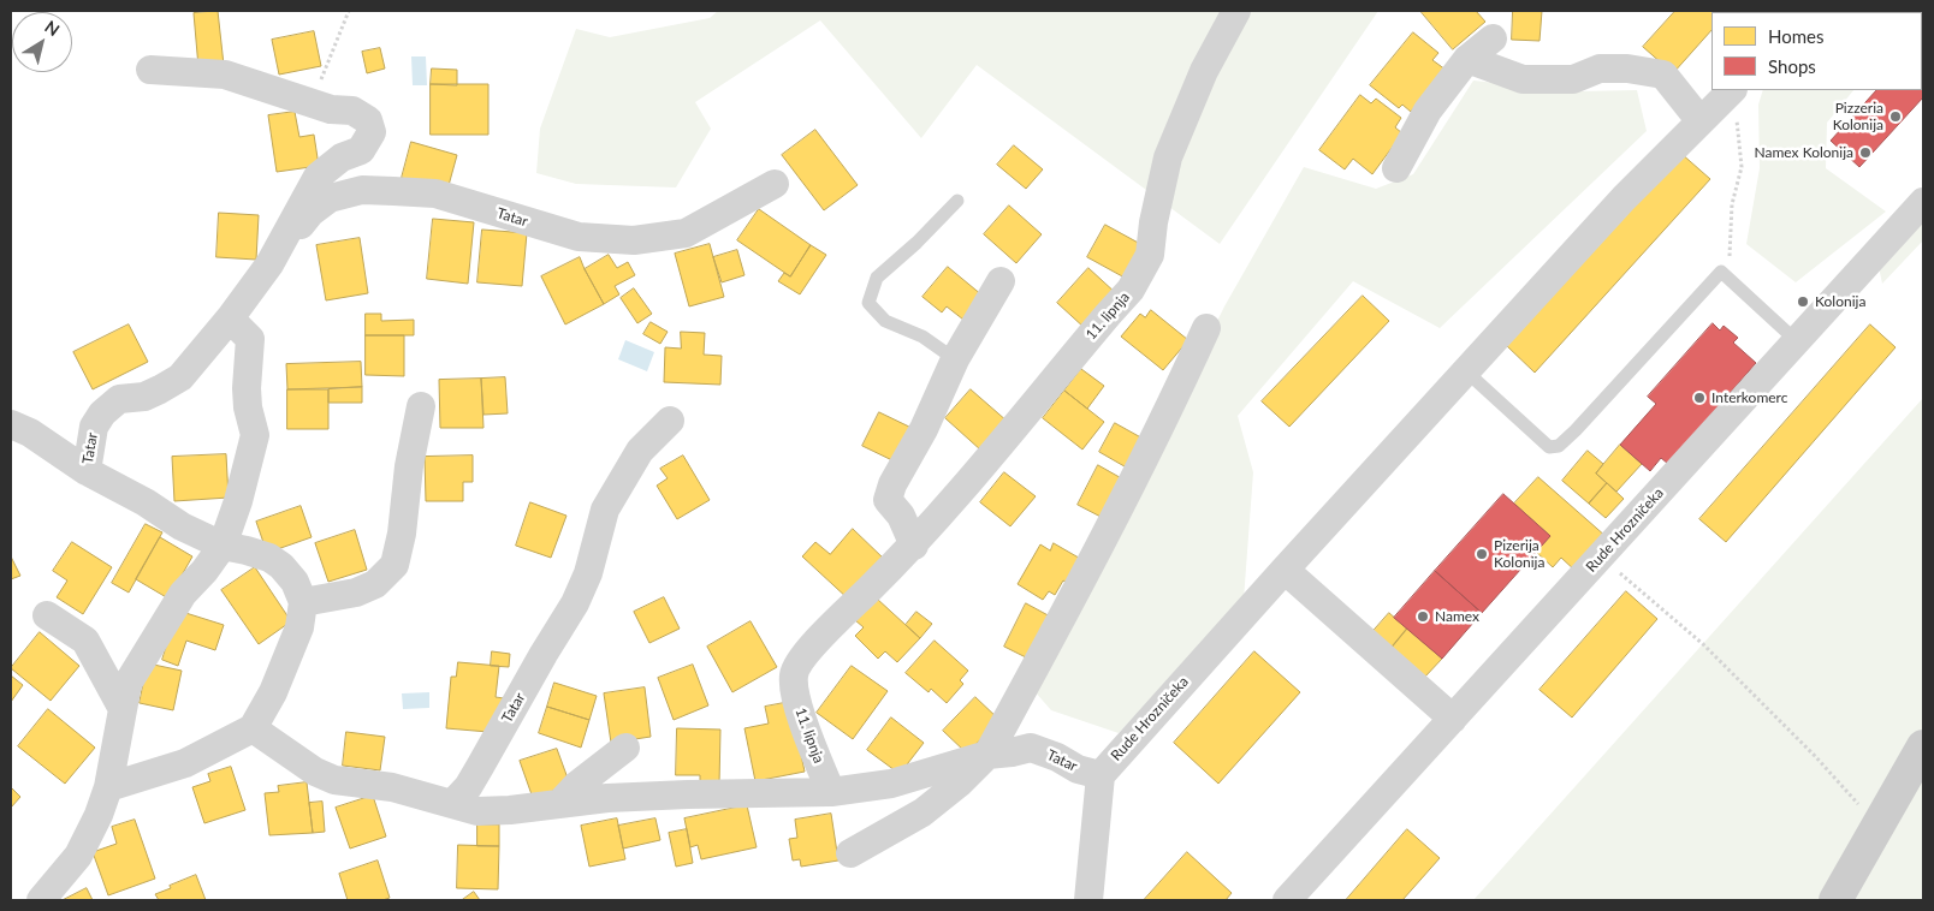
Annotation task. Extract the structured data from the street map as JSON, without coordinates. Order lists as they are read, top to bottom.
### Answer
{
  "streets": {
    "street": ["Tatar", "11. lipnja", "Rude Hrozničeka"]
  },
  "crossings": [
    ["Tatar", "11. lipnja"],
    ["Tatar", "Rude Hrozničeka"]
  ],
  "places": [
    "Pizzeria Kolonija",
    "Namex Kolonija",
    "Kolonija",
    "Interkomerc",
    "Pizerija Kolonija",
    "Namex"
  ],
  "legend": ["Homes", "Shops"],
  "north": "top right"
}
